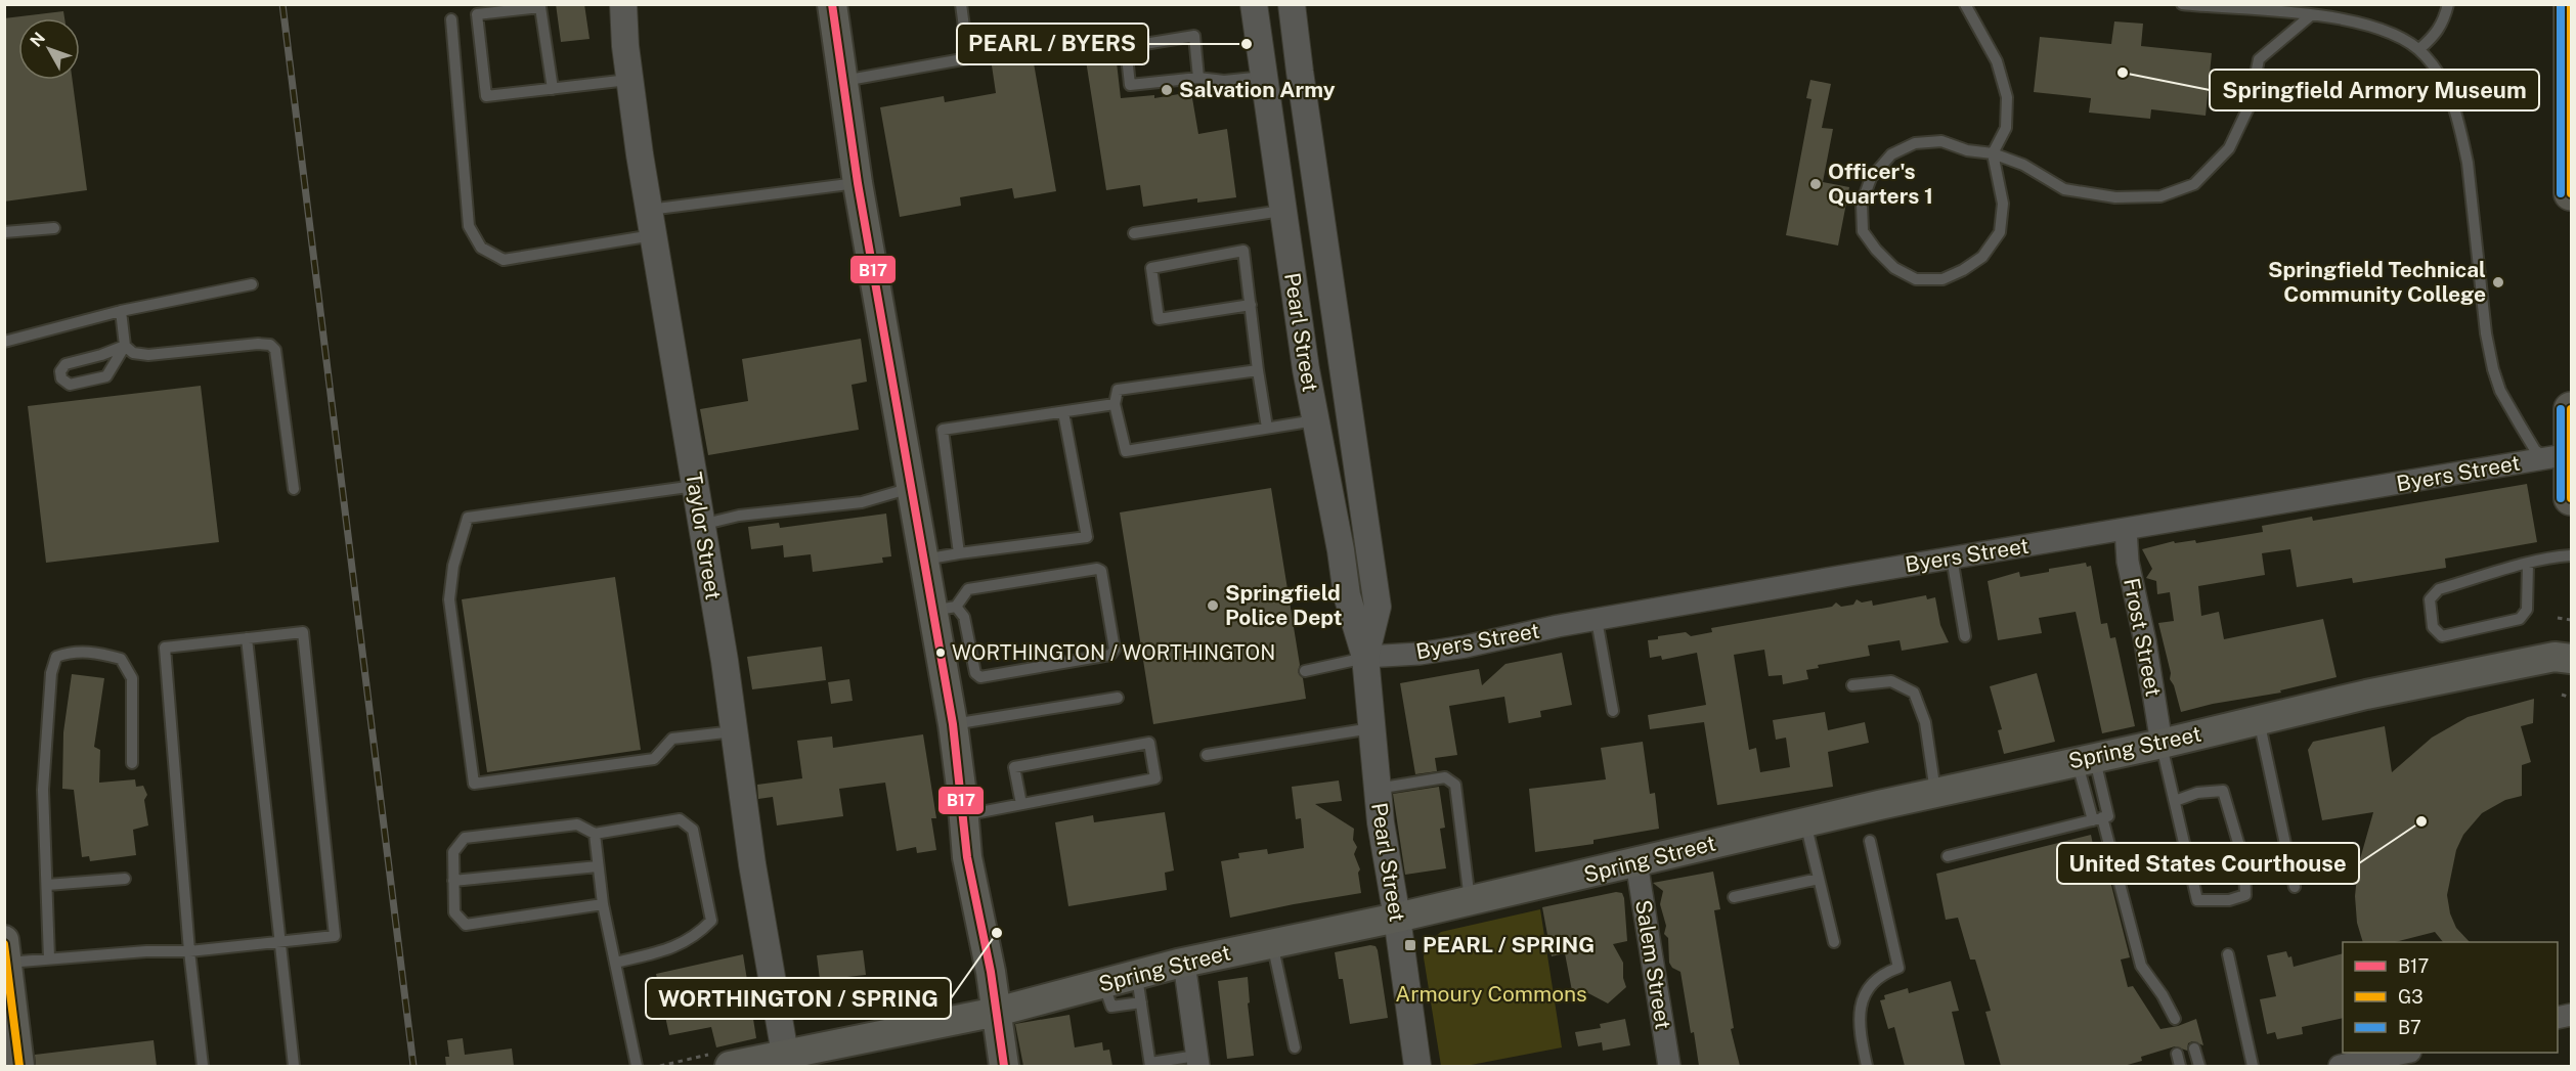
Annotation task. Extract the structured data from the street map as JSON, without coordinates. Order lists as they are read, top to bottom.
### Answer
{
  "streets": {
    "main road": ["Spring Street"],
    "street": [
      "Pearl Street",
      "Byers Street",
      "Taylor Street",
      "Frost Street",
      "Salem Street"
    ]
  },
  "crossings": [
    ["Pearl Street", "Byers Street"],
    ["Pearl Street", "Spring Street"],
    ["Byers Street", "Frost Street"],
    ["Taylor Street", "Spring Street"],
    ["Frost Street", "Spring Street"],
    ["Spring Street", "Salem Street"]
  ],
  "parks": ["Armoury Commons"],
  "places": {
    "other": [
      "PEARL / BYERS",
      "Springfield Armory Museum",
      "Salvation Army",
      "Officer's Quarters 1",
      "Springfield Technical Community College",
      "Springfield Police Dept",
      "WORTHINGTON / WORTHINGTON",
      "United States Courthouse",
      "WORTHINGTON / SPRING"
    ],
    "transit": ["PEARL / SPRING"]
  },
  "lines": ["transit line B17", "transit line G3", "transit line B7"],
  "legend": ["B17", "G3", "B7"],
  "north": "top left"
}
